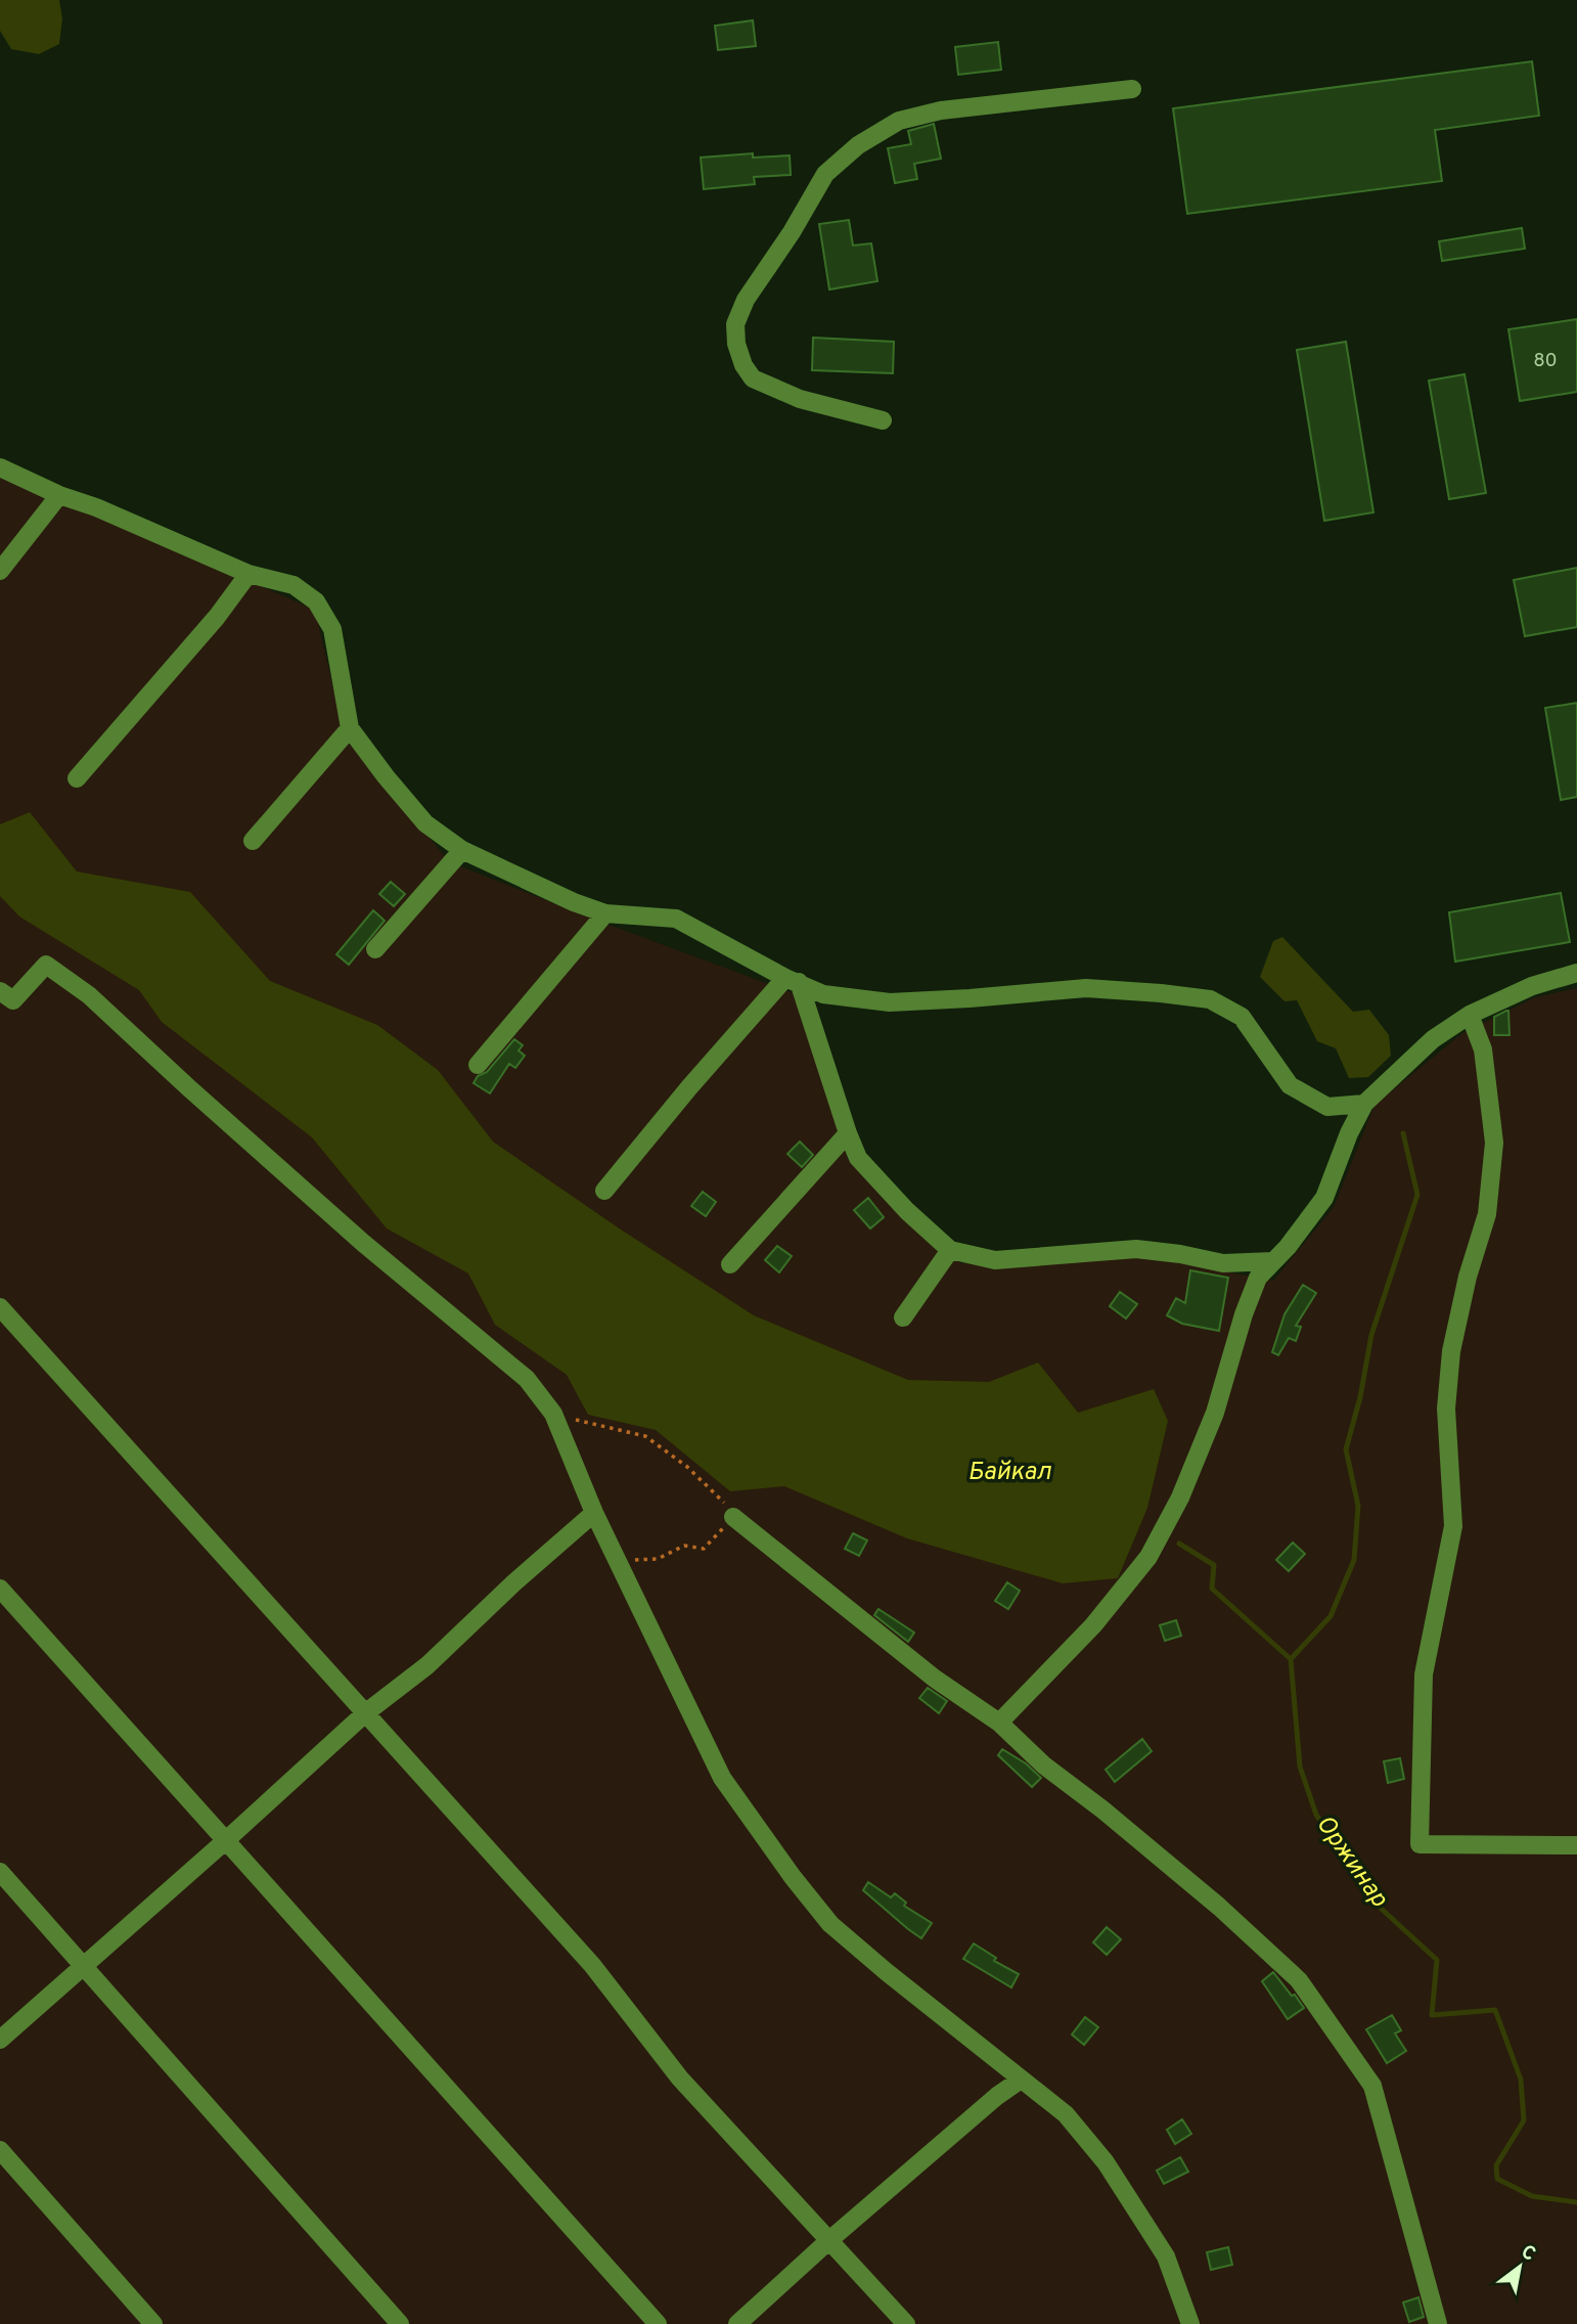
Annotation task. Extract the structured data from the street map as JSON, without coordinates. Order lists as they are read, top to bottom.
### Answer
{
  "water": ["Байкал", "Оржинар"],
  "house_numbers": ["80"],
  "north": "top right"
}
